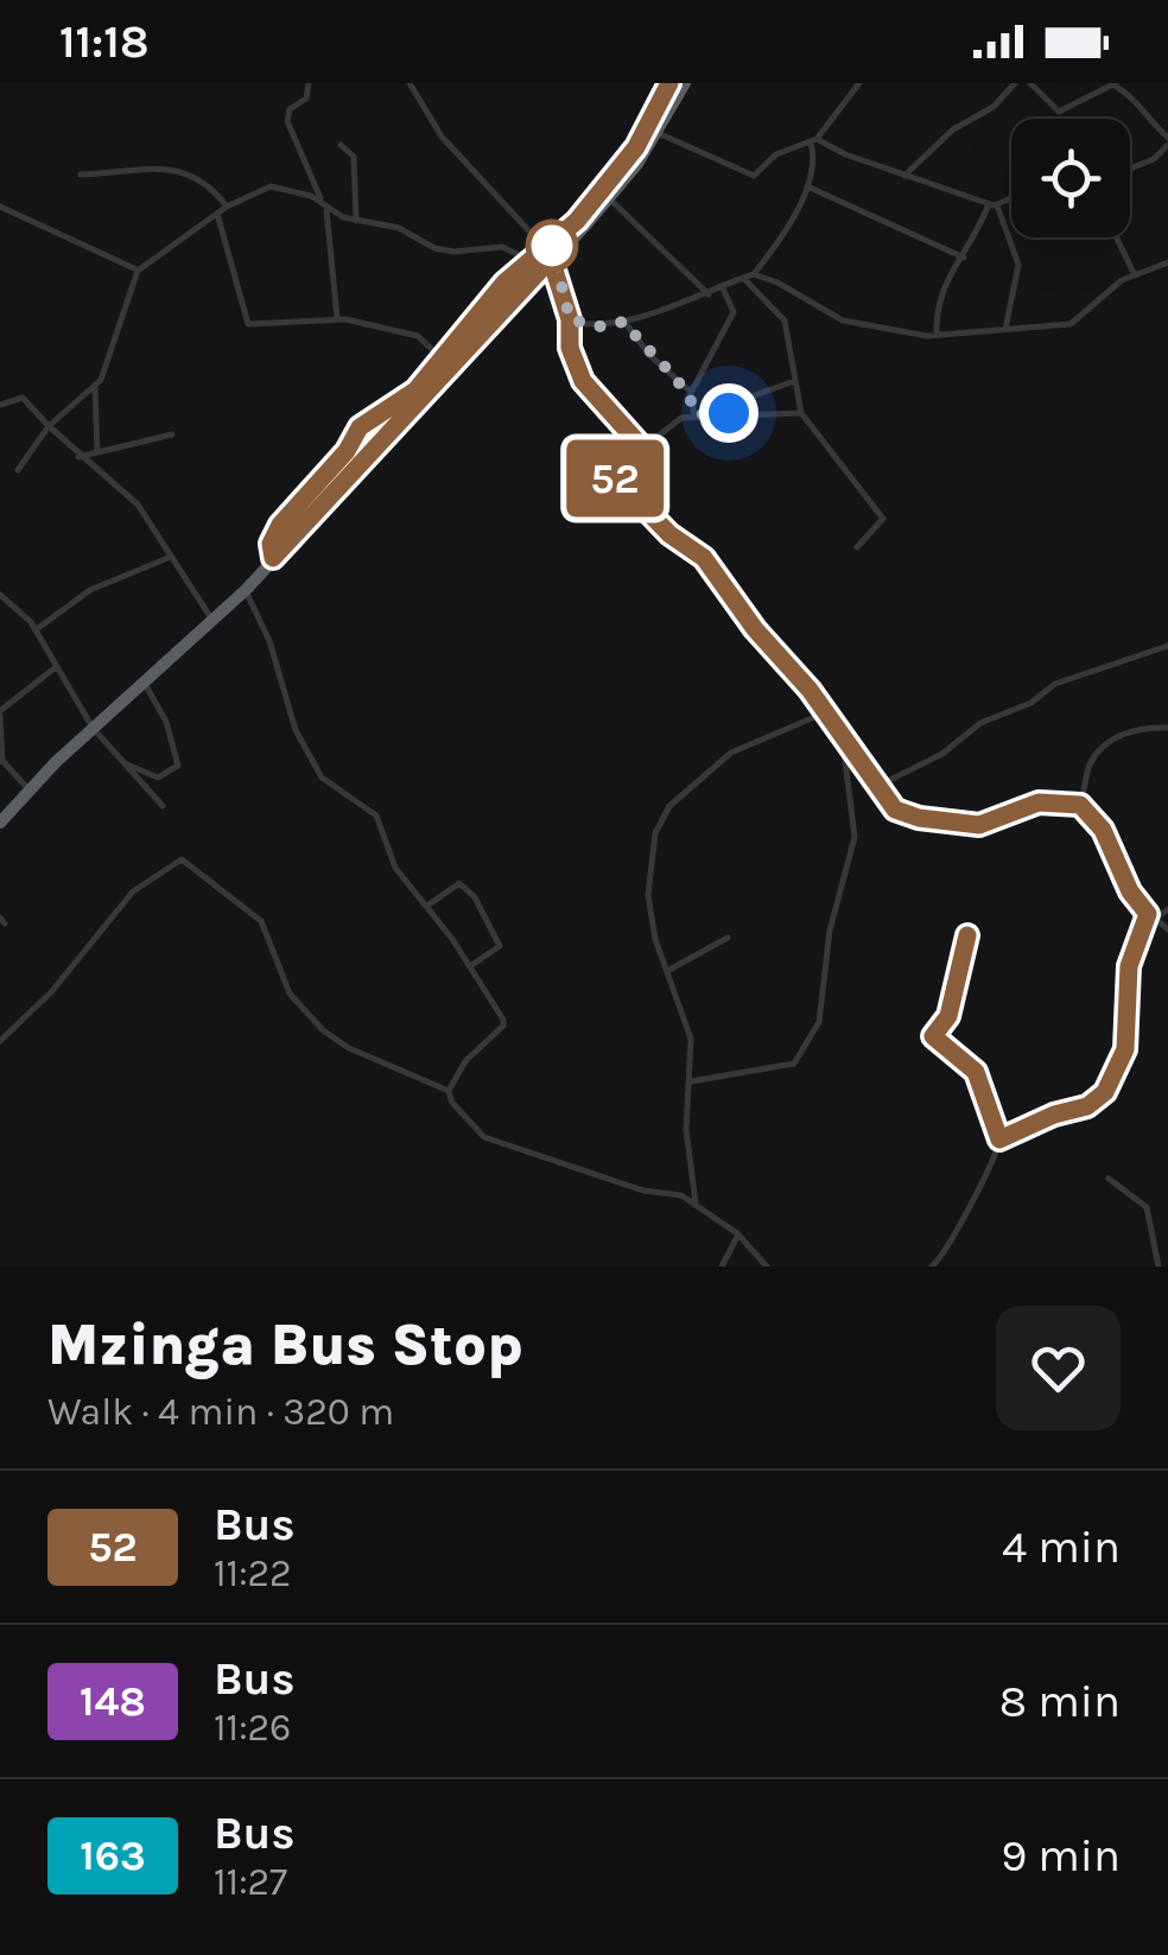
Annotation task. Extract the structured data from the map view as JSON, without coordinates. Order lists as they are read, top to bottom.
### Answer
{
  "lines": ["bus line 52"],
  "page": {
    "status": "11:18",
    "on_map": "52",
    "heading": ["Mzinga Bus Stop", "Walk · 4 min · 320 m"],
    "list": [
      {
        "mark": "52",
        "name": "Bus",
        "note": "11:22",
        "value": "4 min"
      },
      {
        "mark": "148",
        "name": "Bus",
        "note": "11:26",
        "value": "8 min"
      },
      {
        "mark": "163",
        "name": "Bus",
        "note": "11:27",
        "value": "9 min"
      }
    ]
  }
}
